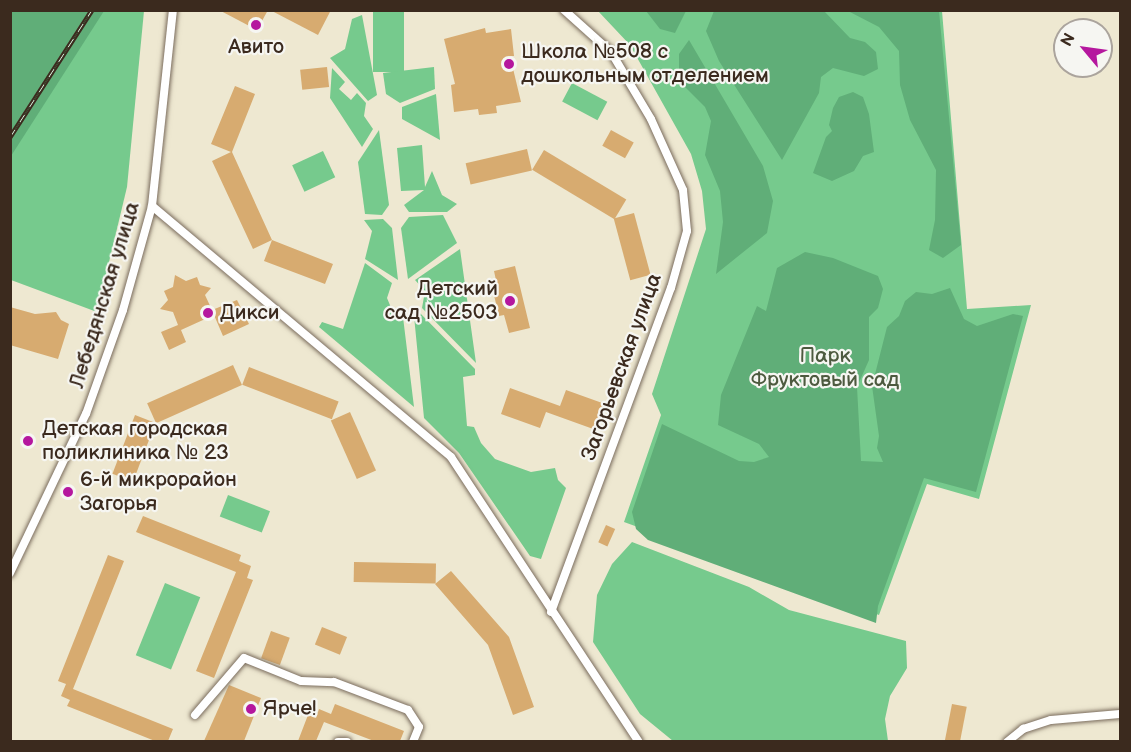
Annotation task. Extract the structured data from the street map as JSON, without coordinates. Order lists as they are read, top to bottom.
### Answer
{
  "streets": {
    "street": ["Лебедянская улица", "Загорьевская улица"]
  },
  "parks": ["Парк Фруктовый сад"],
  "places": [
    "Авито",
    "Школа №508 с дошкольным отделением",
    "Детский сад №2503",
    "Дикси",
    "Детская городская поликлиника № 23",
    "6-й микрорайон Загорья",
    "Ярче!"
  ],
  "north": "top left"
}
